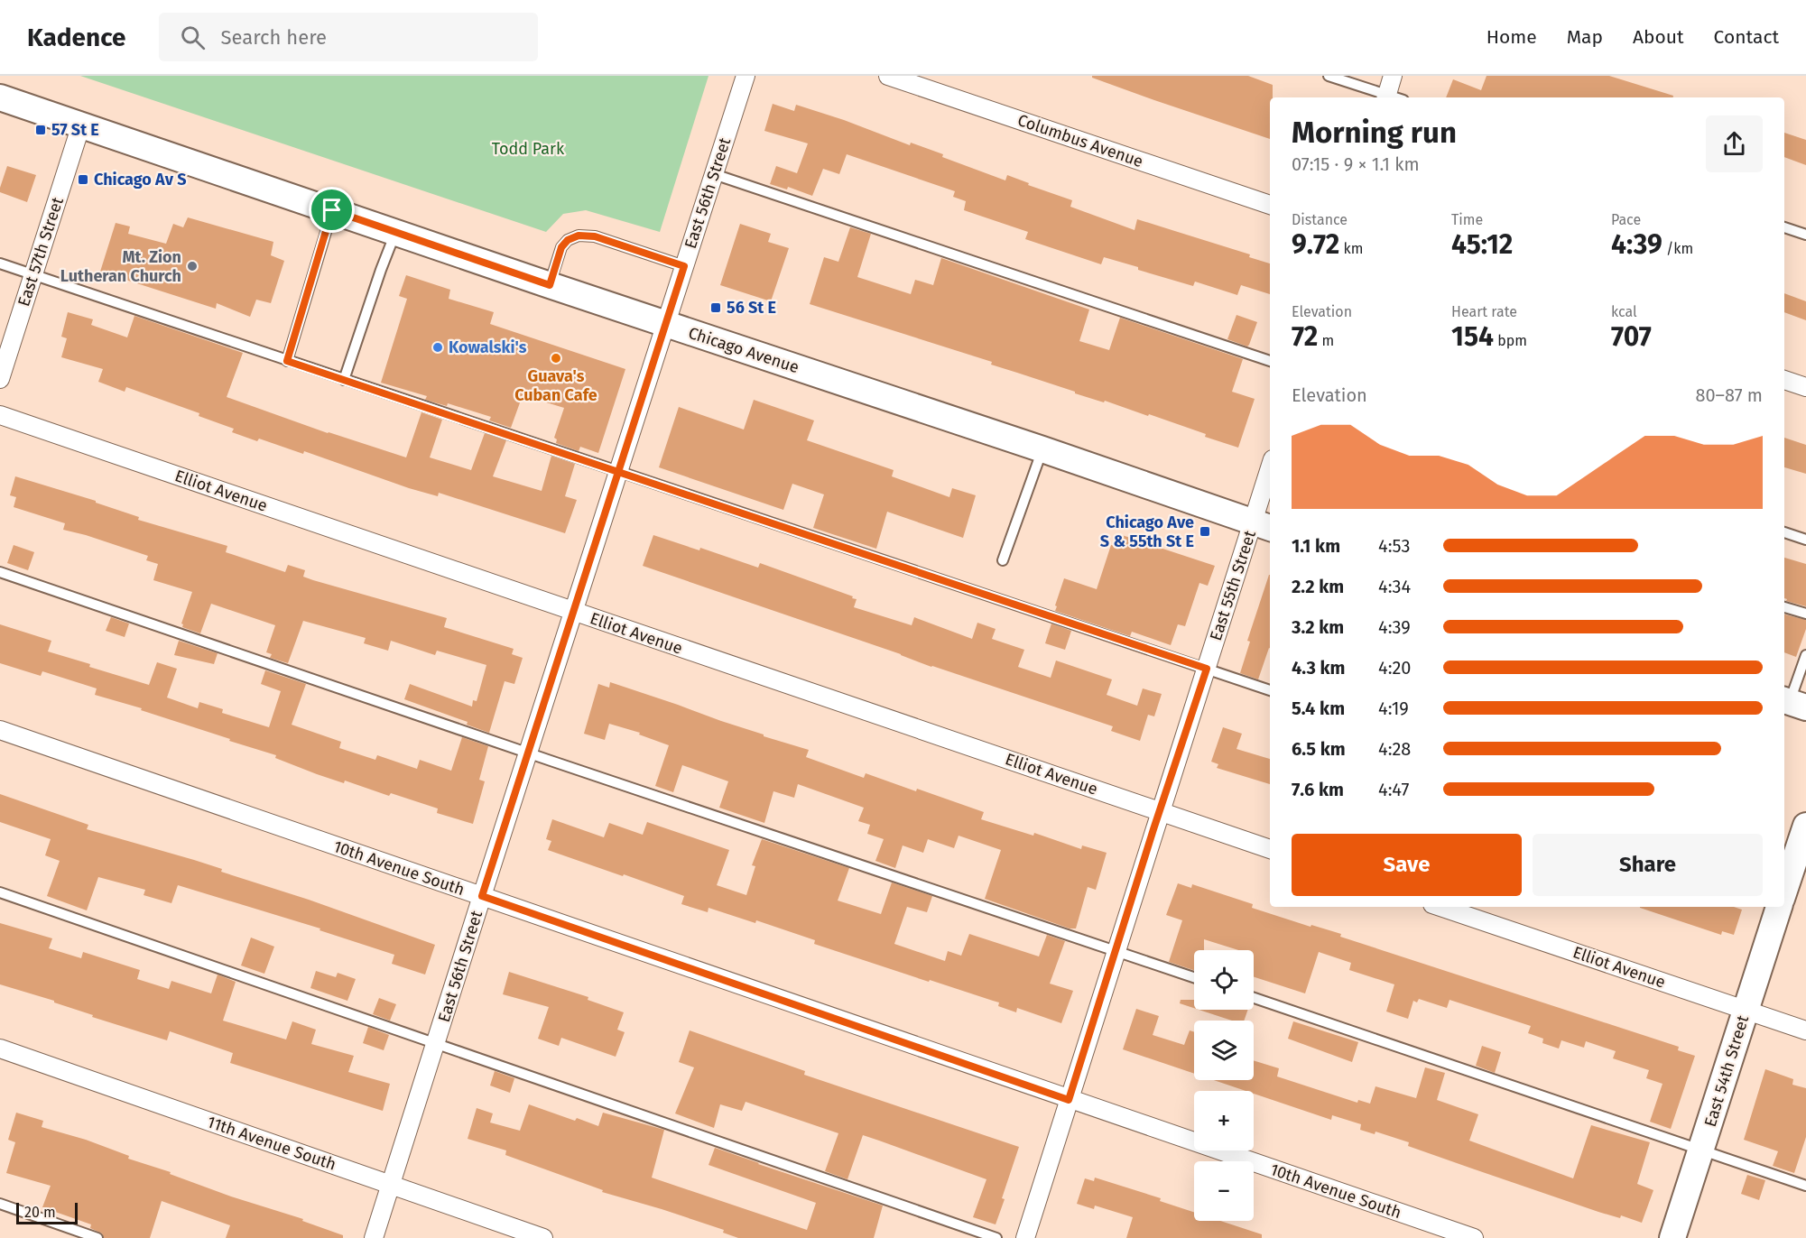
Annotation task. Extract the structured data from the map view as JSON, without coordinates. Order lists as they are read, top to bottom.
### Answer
{
  "streets": {
    "street": [
      "Columbus Avenue",
      "East 56th Street",
      "East 57th Street",
      "Chicago Avenue",
      "Elliot Avenue",
      "East 55th Street",
      "10th Avenue South",
      "East 54th Street",
      "11th Avenue South"
    ]
  },
  "crossings": [
    ["East 56th Street", "Chicago Avenue"],
    ["East 56th Street", "Elliot Avenue"],
    ["East 56th Street", "10th Avenue South"],
    ["East 56th Street", "11th Avenue South"],
    ["East 57th Street", "Chicago Avenue"],
    ["Chicago Avenue", "East 55th Street"],
    ["Elliot Avenue", "East 55th Street"],
    ["Elliot Avenue", "East 54th Street"],
    ["East 55th Street", "10th Avenue South"]
  ],
  "parks": ["Todd Park"],
  "places": {
    "transit": [
      "57 St E",
      "Chicago Av S",
      "56 St E",
      "Chicago Ave S & 55th St E"
    ],
    "other": ["Mt. Zion Lutheran Church", "Kowalski's", "Guava's Cuban Cafe"]
  },
  "scale_bar": "20 m",
  "page": {
    "header": "Kadence",
    "search": "Search here",
    "nav": [
      "Home",
      "Map",
      "About",
      "Contact"
    ],
    "heading": ["Morning run", "07:15 · 9 × 1.1 km"],
    "stats": [
      ["Distance", "9.72 km"],
      ["Time", "45:12"],
      ["Pace", "4:39 /km"],
      ["Elevation", "72 m"],
      ["Heart rate", "154 bpm"],
      ["kcal", "707"]
    ],
    "chart": ["Elevation", "80–87 m"],
    "list": [
      {
        "name": "1.1 km",
        "note": "4:53"
      },
      {
        "name": "2.2 km",
        "note": "4:34"
      },
      {
        "name": "3.2 km",
        "note": "4:39"
      },
      {
        "name": "4.3 km",
        "note": "4:20"
      },
      {
        "name": "5.4 km",
        "note": "4:19"
      },
      {
        "name": "6.5 km",
        "note": "4:28"
      },
      {
        "name": "7.6 km",
        "note": "4:47"
      }
    ],
    "buttons": ["Save", "Share"],
    "map_buttons": ["+", "−"],
    "scale": "20 m"
  }
}
